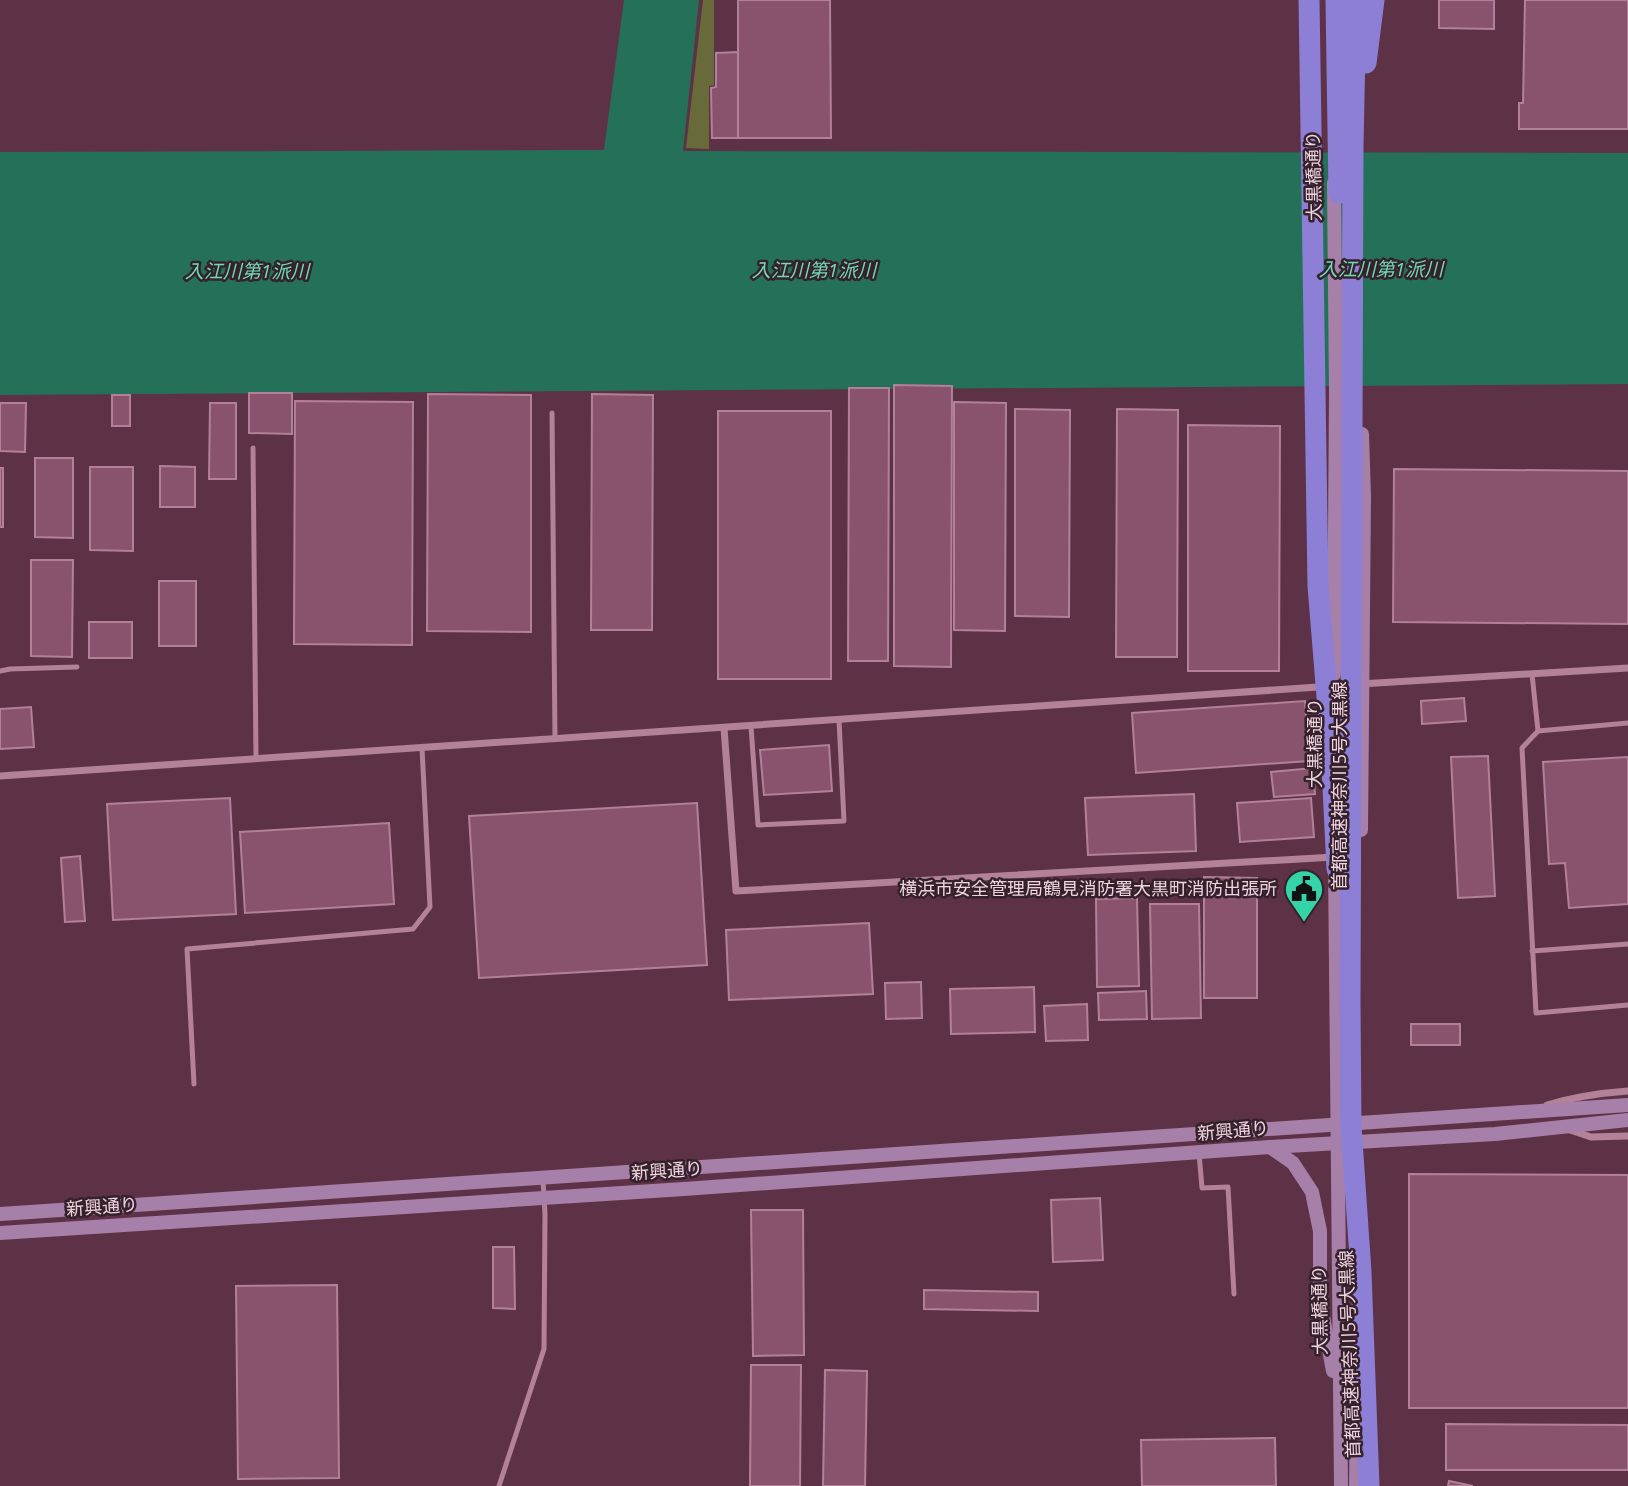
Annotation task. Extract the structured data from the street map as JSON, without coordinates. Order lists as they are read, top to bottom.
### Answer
{
  "streets": {
    "highway": ["首都高速神奈川5号大黒線"],
    "street": ["大黒橋通り", "新興通り"]
  },
  "crossings": [
    ["大黒橋通り", "首都高速神奈川5号大黒線"],
    ["大黒橋通り", "新興通り"],
    ["首都高速神奈川5号大黒線", "新興通り"]
  ],
  "water": ["入江川第1派川"],
  "places": {
    "public building": ["横浜市安全管理局鶴見消防署大黒町消防出張所"]
  }
}
